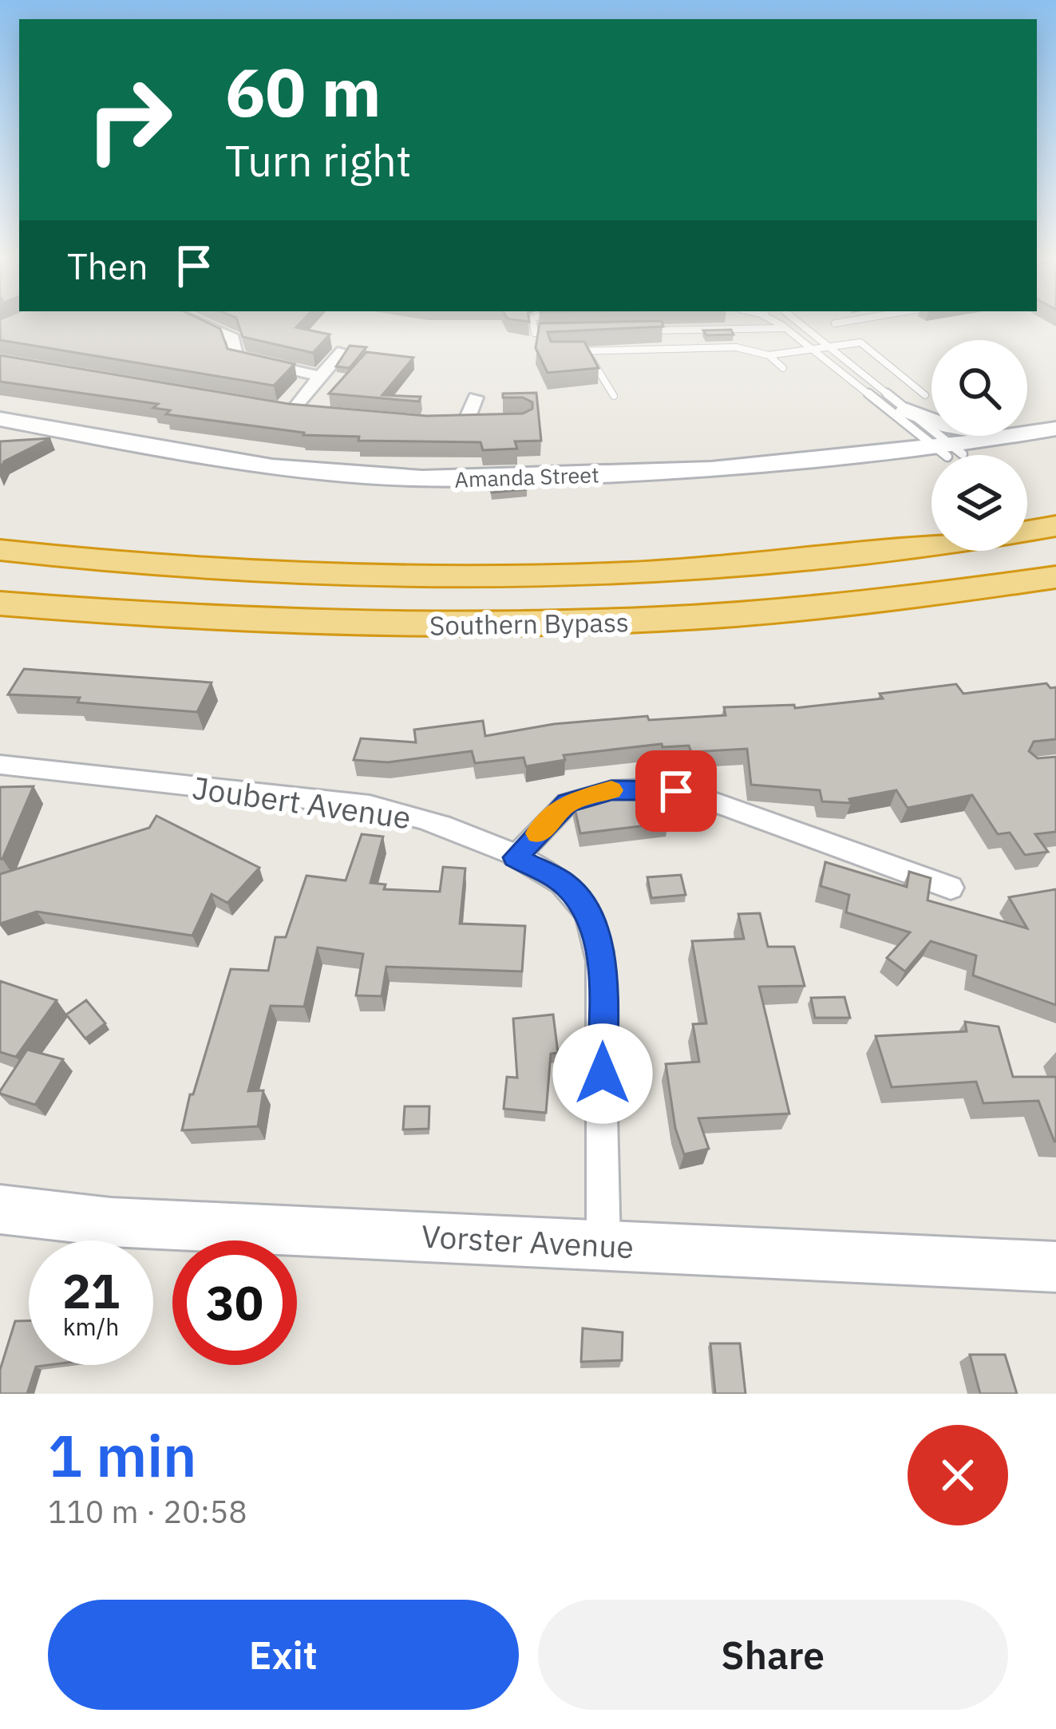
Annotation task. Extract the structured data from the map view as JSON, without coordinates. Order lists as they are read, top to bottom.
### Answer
{
  "streets": {
    "highway": ["Southern Bypass"],
    "street": ["Amanda Street", "Joubert Avenue", "Vorster Avenue"]
  },
  "crossings": [
    ["Joubert Avenue", "Vorster Avenue"]
  ],
  "page": {
    "turn": ["60 m", "Turn right"],
    "then": "Then",
    "speed": "21 km/h",
    "limit": "30",
    "heading": ["1 min", "110 m · 20:58"],
    "buttons": ["Exit", "Share"]
  }
}
